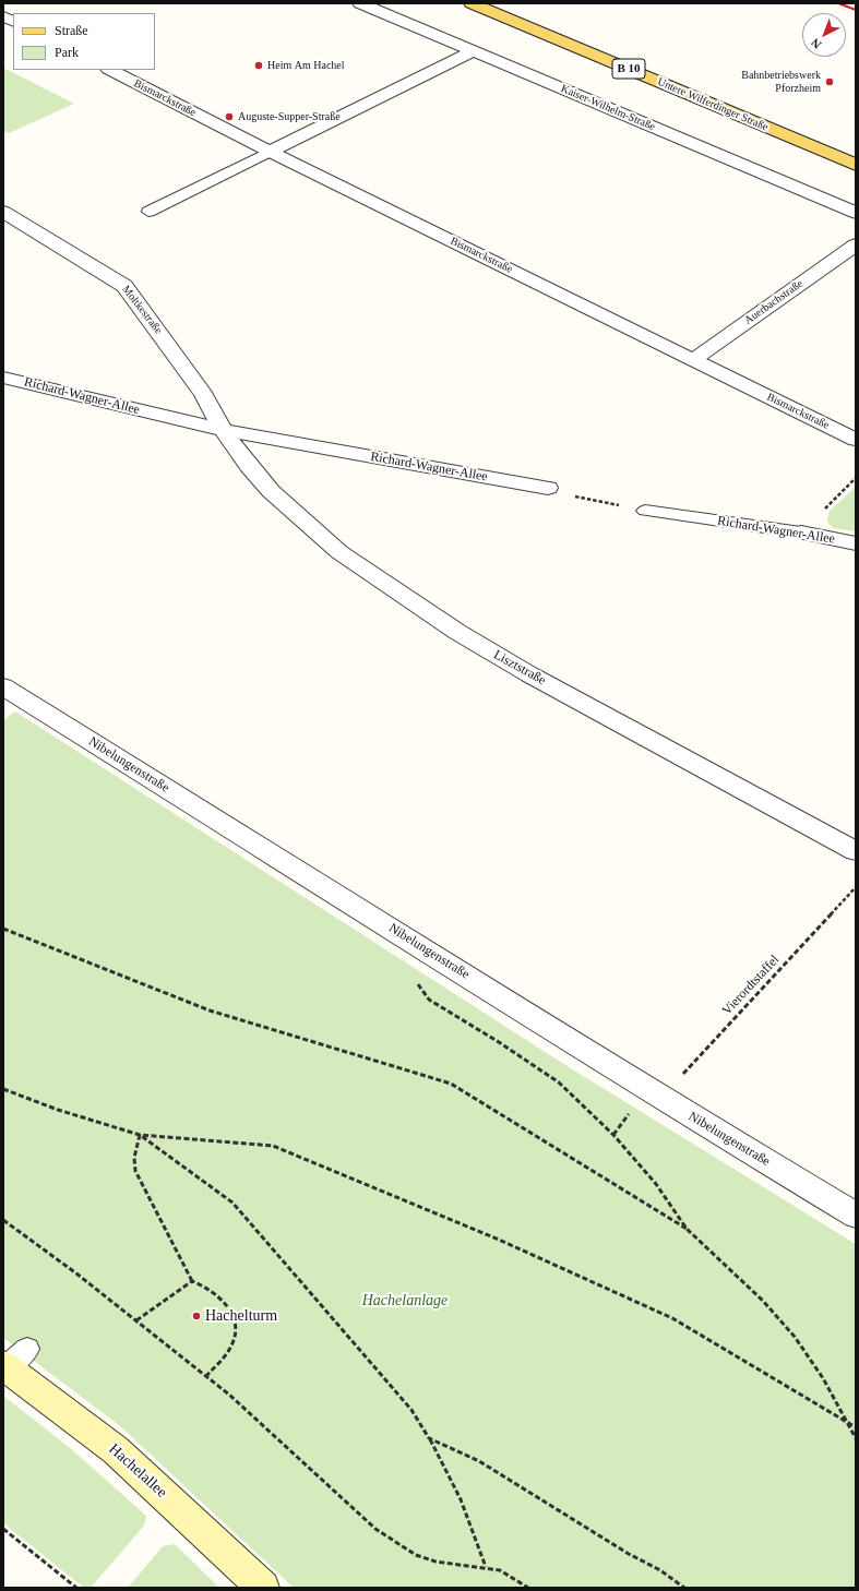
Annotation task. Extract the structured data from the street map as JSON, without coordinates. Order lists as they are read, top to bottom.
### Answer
{
  "streets": {
    "main road": ["B 10", "Untere Wilferdinger Straße"],
    "street": [
      "Bismarckstraße",
      "Kaiser-Wilhelm-Straße",
      "Auerbachstraße",
      "Moltkestraße",
      "Richard-Wagner-Allee",
      "Lisztstraße",
      "Nibelungenstraße",
      "Hachelallee"
    ],
    "path": ["Vierordtstaffel"]
  },
  "crossings": [
    ["Bismarckstraße", "Auerbachstraße"],
    ["Moltkestraße", "Richard-Wagner-Allee"],
    ["Moltkestraße", "Lisztstraße"],
    ["Richard-Wagner-Allee", "Lisztstraße"],
    ["Nibelungenstraße", "Vierordtstaffel"]
  ],
  "parks": ["Hachelanlage"],
  "places": [
    "Heim Am Hachel",
    "Bahnbetriebswerk Pforzheim",
    "Auguste-Supper-Straße",
    "Hachelturm"
  ],
  "legend": ["Straße", "Park"],
  "north": "bottom left"
}
